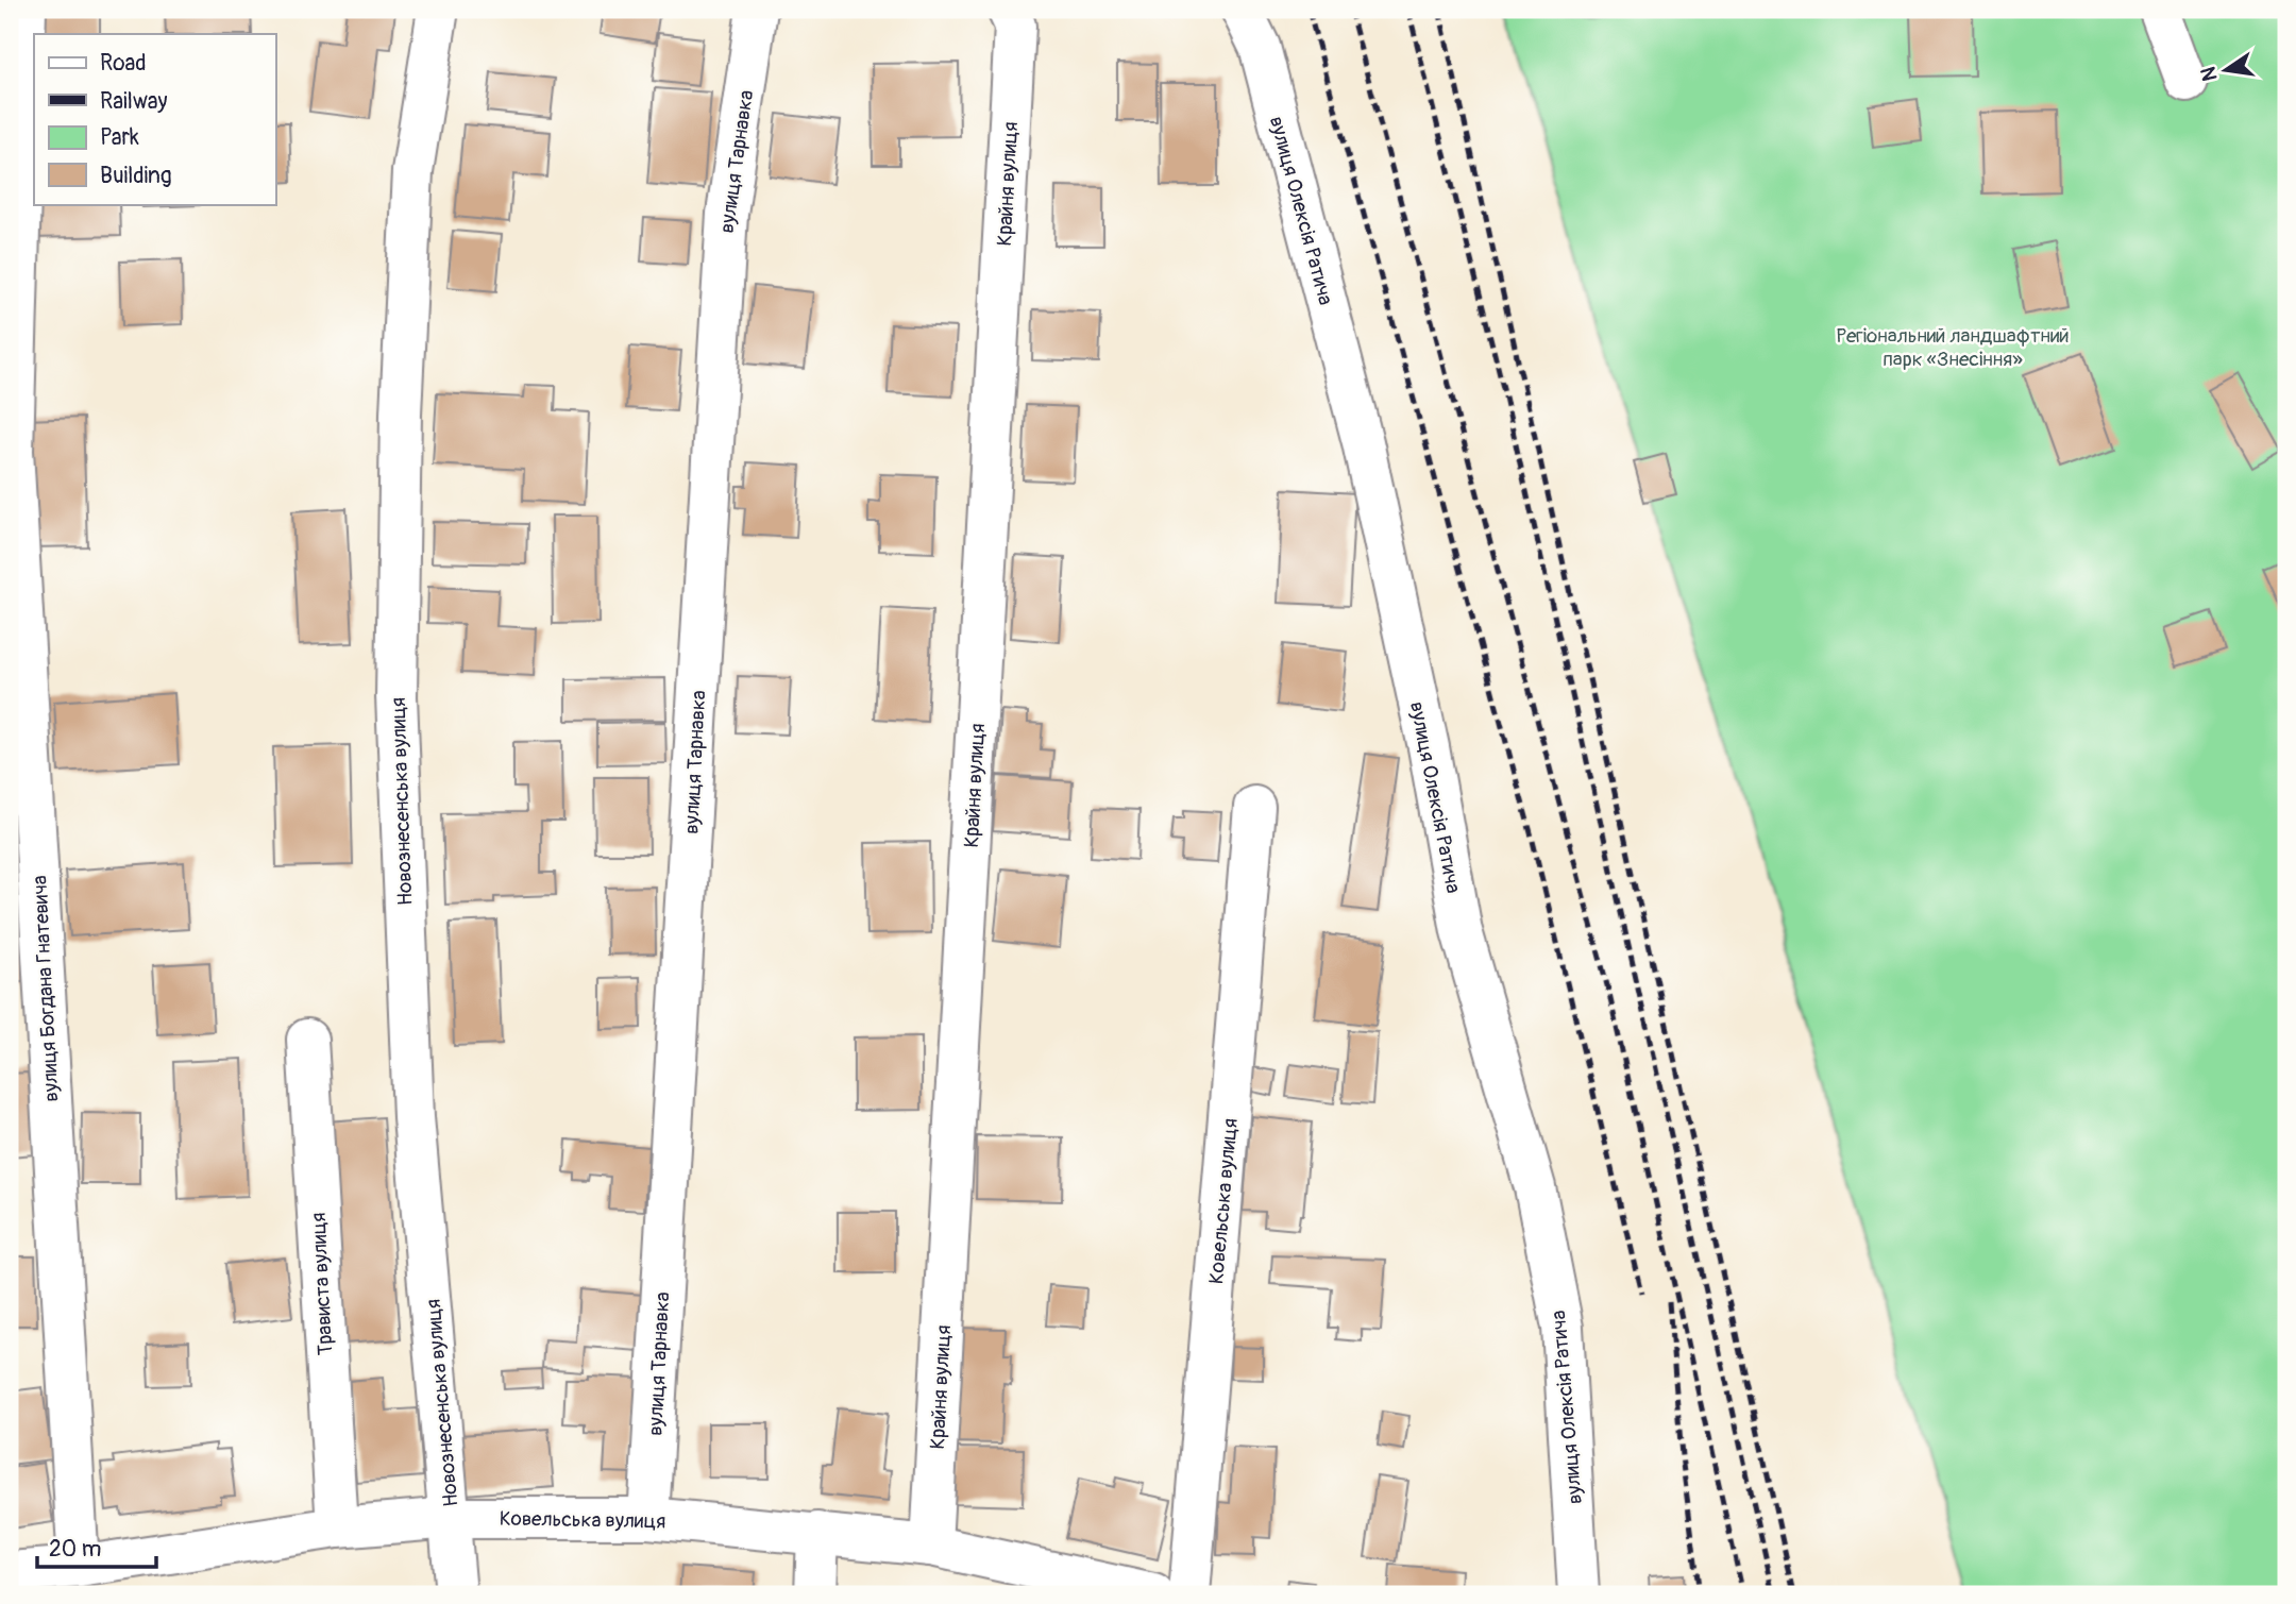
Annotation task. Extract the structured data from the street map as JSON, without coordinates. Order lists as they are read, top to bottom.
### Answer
{
  "streets": {
    "street": [
      "вулиця Тарнавка",
      "Крайня вулиця",
      "вулиця Олексія Ратича",
      "Новознесенська вулиця",
      "вулиця Богдана Гнатевича",
      "Ковельська вулиця",
      "Трависта вулиця"
    ]
  },
  "crossings": [
    ["вулиця Тарнавка", "Ковельська вулиця"],
    ["Крайня вулиця", "Ковельська вулиця"],
    ["Новознесенська вулиця", "Ковельська вулиця"],
    ["вулиця Богдана Гнатевича", "Ковельська вулиця"],
    ["Ковельська вулиця", "Трависта вулиця"]
  ],
  "parks": ["Регіональний ландшафтний парк «Знесіння»"],
  "legend": [
    "Road",
    "Railway",
    "Park",
    "Building"
  ],
  "scale_bar": "20 m",
  "north": "left"
}
